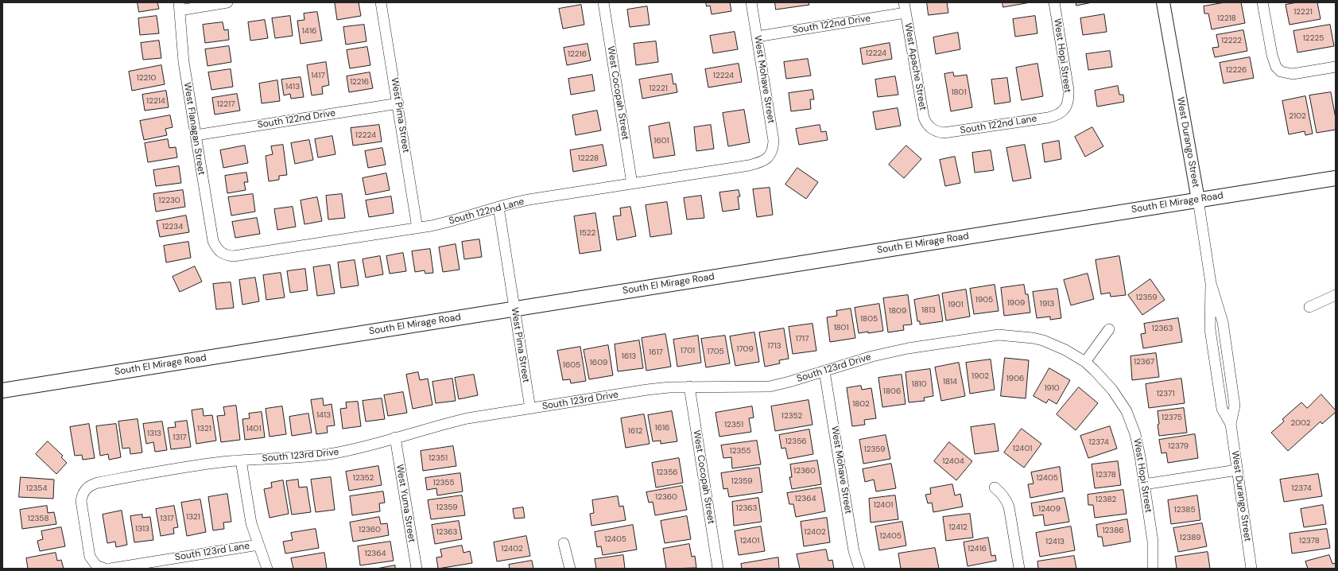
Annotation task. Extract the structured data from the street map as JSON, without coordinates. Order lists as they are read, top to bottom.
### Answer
{
  "streets": {
    "main road": ["South El Mirage Road"],
    "street": [
      "South 122nd Drive",
      "West Hopi Street",
      "West Apache Street",
      "West Mohave Street",
      "West Cocopah Street",
      "West Pima Street",
      "South 122nd Lane",
      "West Flanagan Street",
      "West Durango Street",
      "South 123rd Drive",
      "West Yuma Street",
      "South 123rd Lane"
    ]
  },
  "crossings": [
    ["South 122nd Drive", "West Apache Street"],
    ["South 122nd Drive", "West Mohave Street"],
    ["South 122nd Drive", "West Pima Street"],
    ["South 122nd Drive", "West Flanagan Street"],
    ["West Hopi Street", "South 122nd Lane"],
    ["West Hopi Street", "South 123rd Drive"],
    ["West Apache Street", "South 122nd Lane"],
    ["West Mohave Street", "South 122nd Lane"],
    ["West Mohave Street", "South 123rd Drive"],
    ["West Cocopah Street", "South 122nd Lane"],
    ["West Cocopah Street", "South 123rd Drive"],
    ["West Pima Street", "South 122nd Lane"],
    ["West Pima Street", "South El Mirage Road"],
    ["West Pima Street", "South 123rd Drive"],
    ["South 122nd Lane", "West Flanagan Street"],
    ["West Durango Street", "South El Mirage Road"],
    ["South 123rd Drive", "West Yuma Street"]
  ],
  "house_numbers": [
    "12221",
    "12218",
    "1416",
    "12225",
    "12222",
    "12224",
    "12216",
    "12226",
    "1417",
    "12224",
    "12210",
    "12216",
    "1413",
    "12221",
    "1801",
    "12214",
    "12217",
    "2102",
    "12224",
    "1601",
    "12228",
    "12230",
    "12234",
    "1522",
    "12359",
    "1905",
    "1909",
    "1913",
    "1901",
    "1813",
    "1809",
    "1805",
    "1801",
    "12363",
    "1717",
    "1713",
    "1709",
    "1701",
    "1705",
    "1617",
    "1613",
    "12367",
    "1609",
    "1605",
    "1902",
    "1906",
    "1814",
    "1810",
    "1910",
    "1806",
    "12371",
    "1802",
    "1413",
    "12352",
    "12375",
    "2002",
    "12351",
    "1616",
    "1321",
    "1401",
    "1612",
    "1313",
    "1317",
    "12356",
    "12374",
    "12379",
    "12401",
    "12359",
    "12355",
    "12351",
    "12404",
    "12360",
    "12356",
    "12378",
    "12352",
    "12405",
    "12359",
    "12355",
    "12354",
    "12374",
    "12360",
    "12364",
    "12382",
    "12401",
    "12359",
    "12363",
    "12409",
    "12385",
    "1321",
    "12358",
    "1317",
    "12412",
    "1313",
    "12360",
    "12386",
    "12363",
    "12402",
    "12405",
    "12389",
    "12405",
    "12401",
    "12378",
    "12413",
    "12402",
    "12416",
    "12364"
  ]
}
